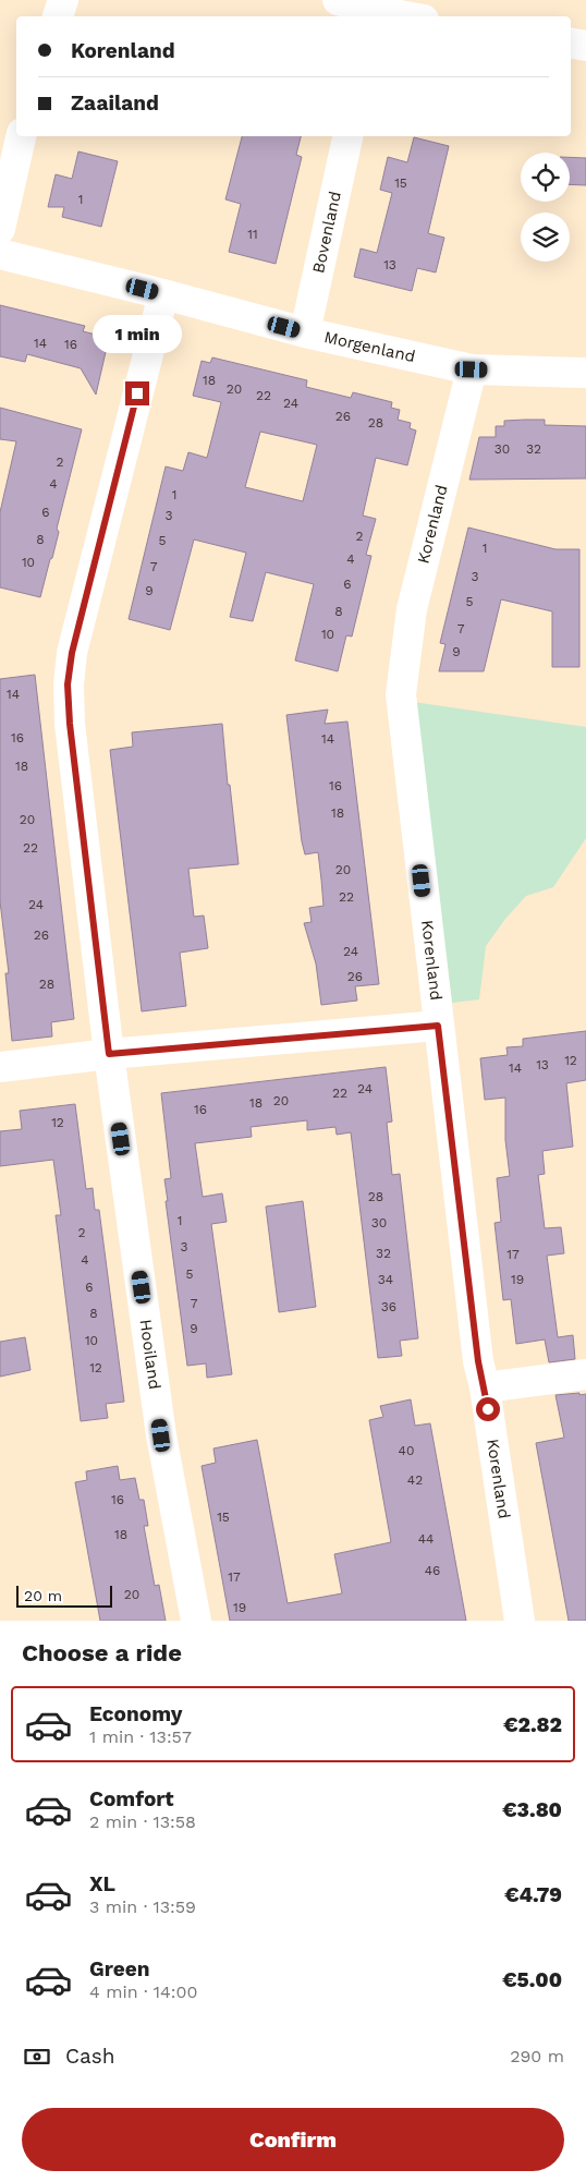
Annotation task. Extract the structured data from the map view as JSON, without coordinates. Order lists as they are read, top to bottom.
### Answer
{
  "streets": {
    "street": [
      "Bovenland",
      "Morgenland",
      "Korenland",
      "Hooiland"
    ]
  },
  "crossings": [
    ["Bovenland", "Morgenland"],
    ["Morgenland", "Korenland"],
    ["Morgenland", "Hooiland"]
  ],
  "house_numbers": [
    "15",
    "1",
    "11",
    "13",
    "14",
    "16",
    "18",
    "20",
    "22",
    "24",
    "26",
    "28",
    "30",
    "32",
    "2",
    "4",
    "1",
    "6",
    "3",
    "2",
    "8",
    "5",
    "1",
    "4",
    "10",
    "7",
    "3",
    "6",
    "9",
    "5",
    "8",
    "7",
    "10",
    "9",
    "14",
    "16",
    "14",
    "18",
    "16",
    "18",
    "20",
    "22",
    "20",
    "22",
    "24",
    "26",
    "24",
    "26",
    "28",
    "12",
    "13",
    "14",
    "24",
    "22",
    "20",
    "18",
    "16",
    "12",
    "28",
    "1",
    "30",
    "2",
    "3",
    "32",
    "17",
    "4",
    "5",
    "34",
    "19",
    "6",
    "7",
    "36",
    "8",
    "9",
    "10",
    "12",
    "40",
    "42",
    "16",
    "15",
    "18",
    "44",
    "46",
    "17",
    "20",
    "19"
  ],
  "scale_bar": "20 m",
  "page": {
    "banner": ["Korenland", "Zaailand"],
    "bubble": "1 min",
    "scale": "20 m",
    "heading": "Choose a ride",
    "list": [
      {
        "name": "Economy",
        "note": "1 min · 13:57",
        "value": "€2.82"
      },
      {
        "name": "Comfort",
        "note": "2 min · 13:58",
        "value": "€3.80"
      },
      {
        "name": "XL",
        "note": "3 min · 13:59",
        "value": "€4.79"
      },
      {
        "name": "Green",
        "note": "4 min · 14:00",
        "value": "€5.00"
      }
    ],
    "pay": ["Cash", "290 m"],
    "buttons": "Confirm"
  }
}
